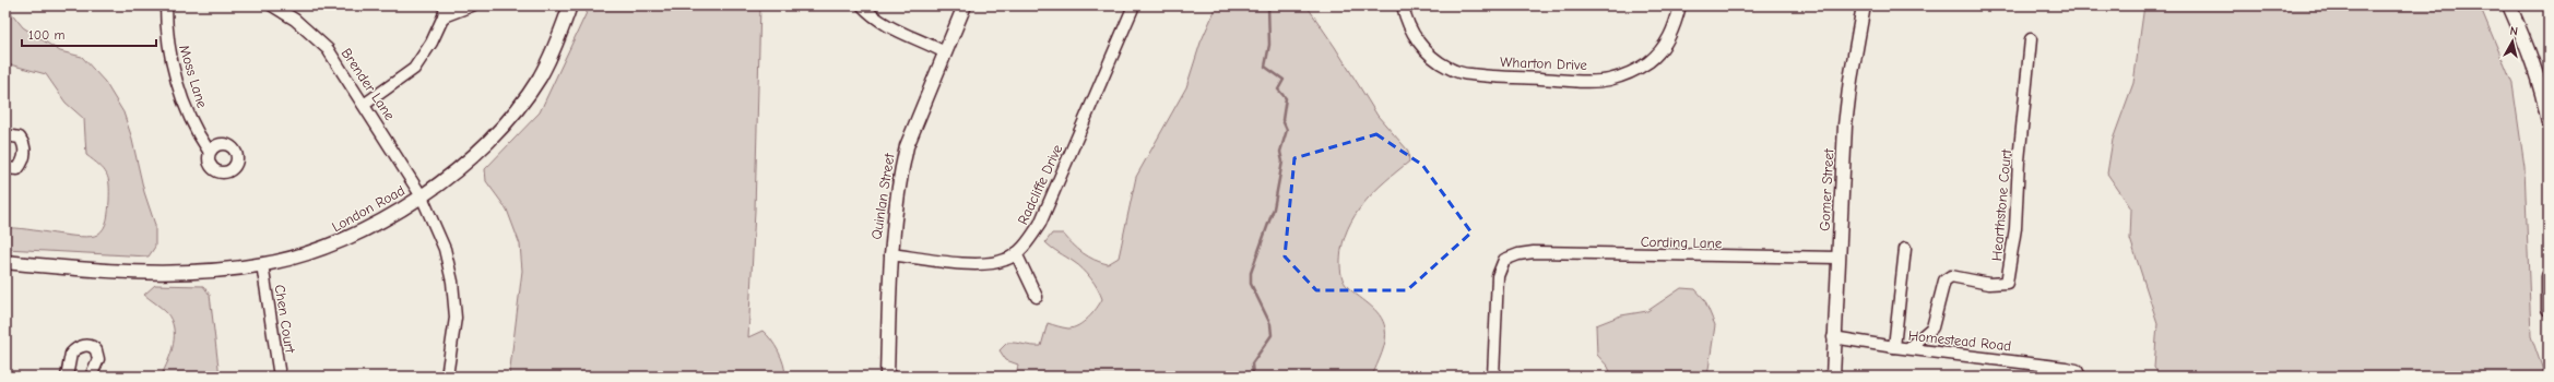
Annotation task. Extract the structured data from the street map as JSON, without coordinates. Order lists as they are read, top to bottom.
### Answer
{
  "streets": {
    "street": [
      "Wharton Drive",
      "Moss Lane",
      "Brender Lane",
      "Radcliffe Drive",
      "Gomer Street",
      "Quinlan Street",
      "Hearthstone Court",
      "London Road",
      "Cording Lane",
      "Chen Court",
      "Homestead Road"
    ]
  },
  "crossings": [
    ["Brender Lane", "London Road"],
    ["Radcliffe Drive", "Quinlan Street"],
    ["Gomer Street", "Cording Lane"],
    ["Gomer Street", "Homestead Road"],
    ["Hearthstone Court", "Homestead Road"],
    ["London Road", "Chen Court"]
  ],
  "scale_bar": "100 m",
  "north": "top"
}
